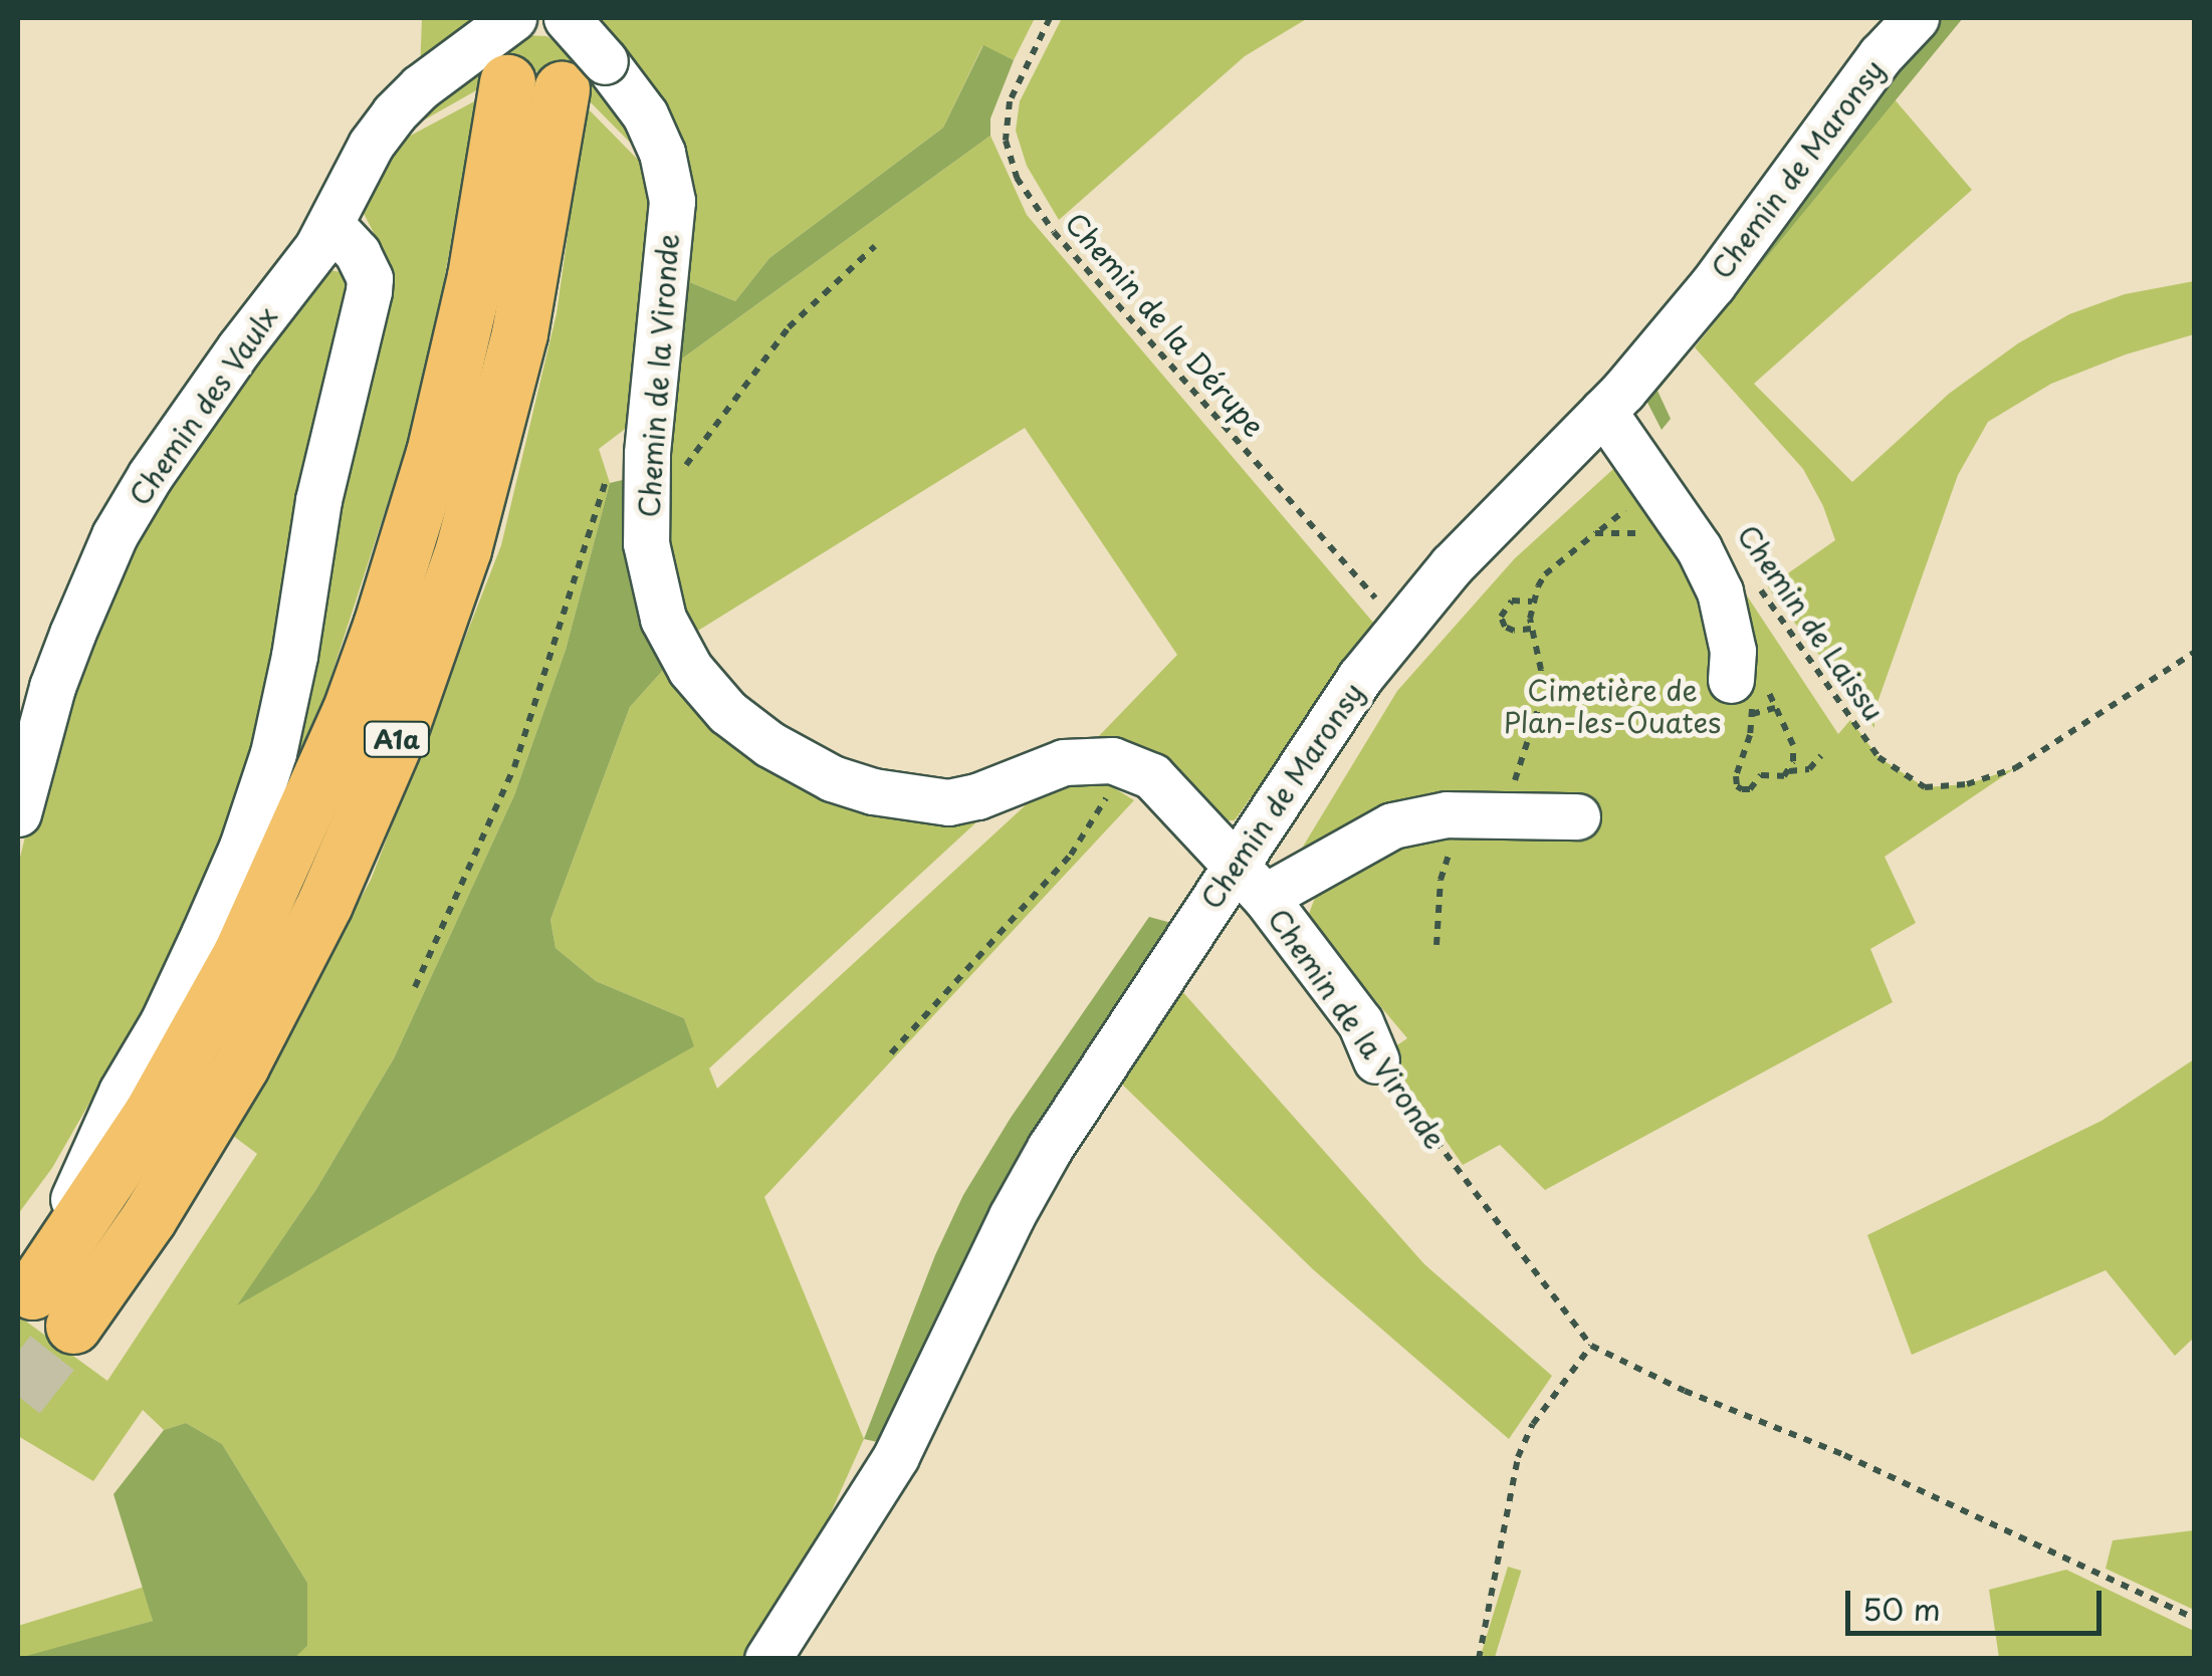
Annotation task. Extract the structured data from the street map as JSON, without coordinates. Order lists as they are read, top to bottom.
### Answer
{
  "streets": {
    "highway": ["A1a"],
    "street": ["Chemin de Maronsy", "Chemin de la Vironde", "Chemin des Vaulx"],
    "path": ["Chemin de la Dérupe", "Chemin de Laissu"]
  },
  "crossings": [
    ["Chemin de Maronsy", "Chemin de la Dérupe"],
    ["Chemin de Maronsy", "Chemin de la Vironde"],
    ["Chemin de la Vironde", "A1a"],
    ["Chemin des Vaulx", "A1a"]
  ],
  "parks": ["Cimetière de Plan-les-Ouates"],
  "scale_bar": "50 m"
}
